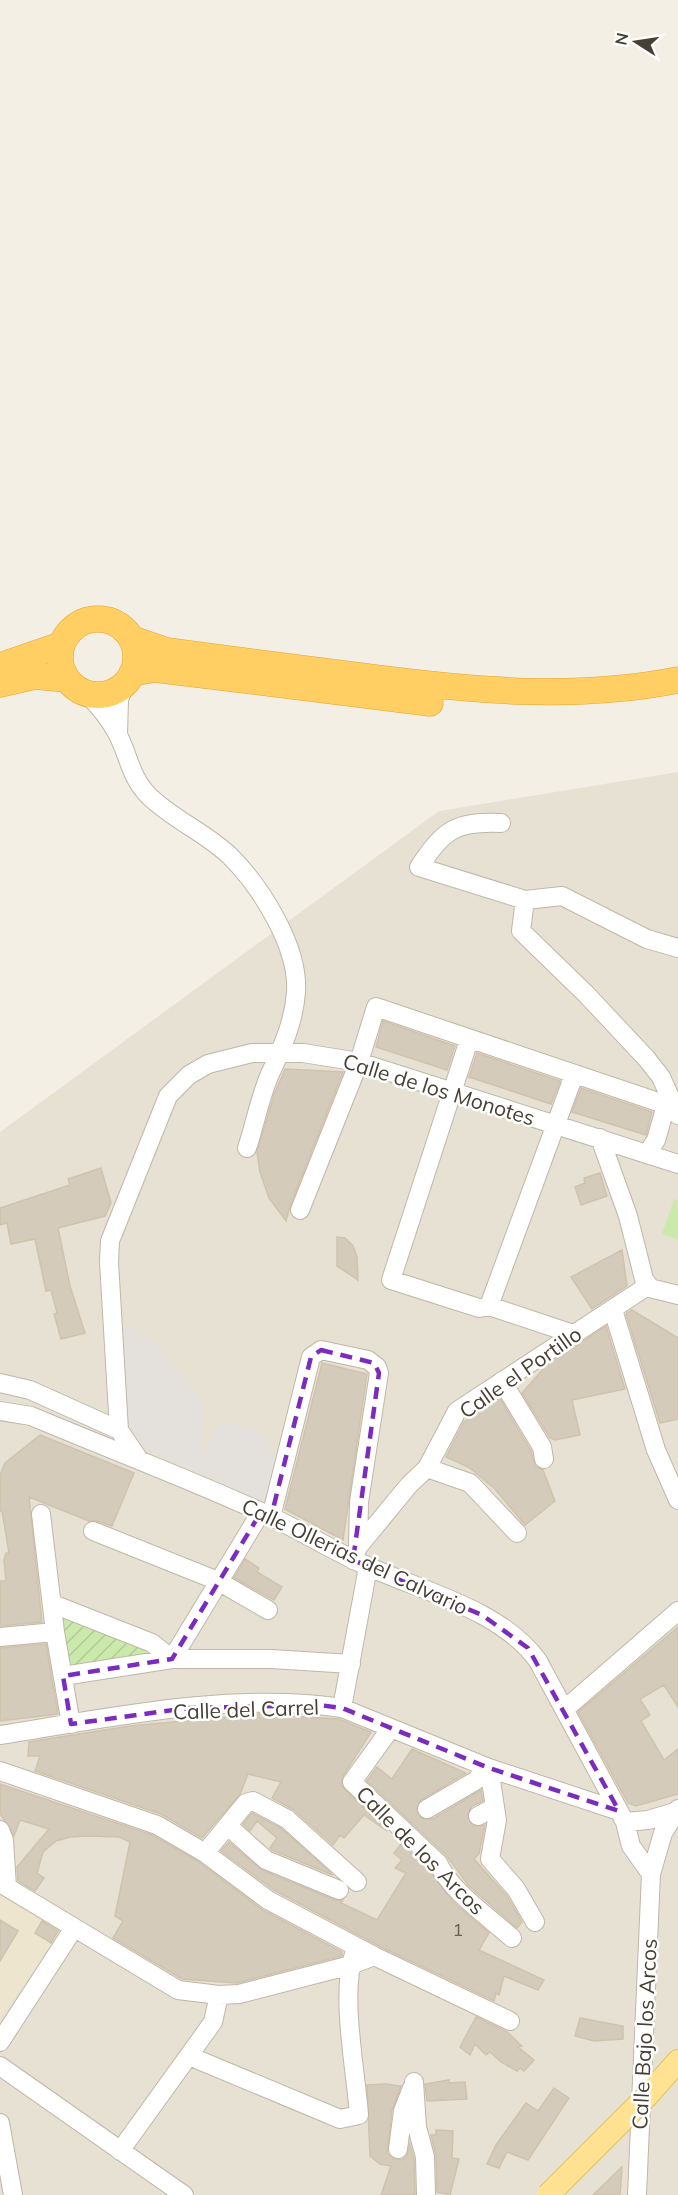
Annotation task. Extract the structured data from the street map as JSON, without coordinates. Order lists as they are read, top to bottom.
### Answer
{
  "streets": {
    "street": [
      "Calle de los Monotes",
      "Calle el Portillo",
      "Calle Ollerias del Calvario",
      "Calle del Carrel",
      "Calle de los Arcos",
      "Calle Bajo los Arcos"
    ]
  },
  "crossings": [
    ["Calle el Portillo", "Calle Ollerias del Calvario"],
    ["Calle Ollerias del Calvario", "Calle del Carrel"],
    ["Calle Ollerias del Calvario", "Calle Bajo los Arcos"],
    ["Calle del Carrel", "Calle de los Arcos"]
  ],
  "house_numbers": ["1"],
  "north": "left"
}
